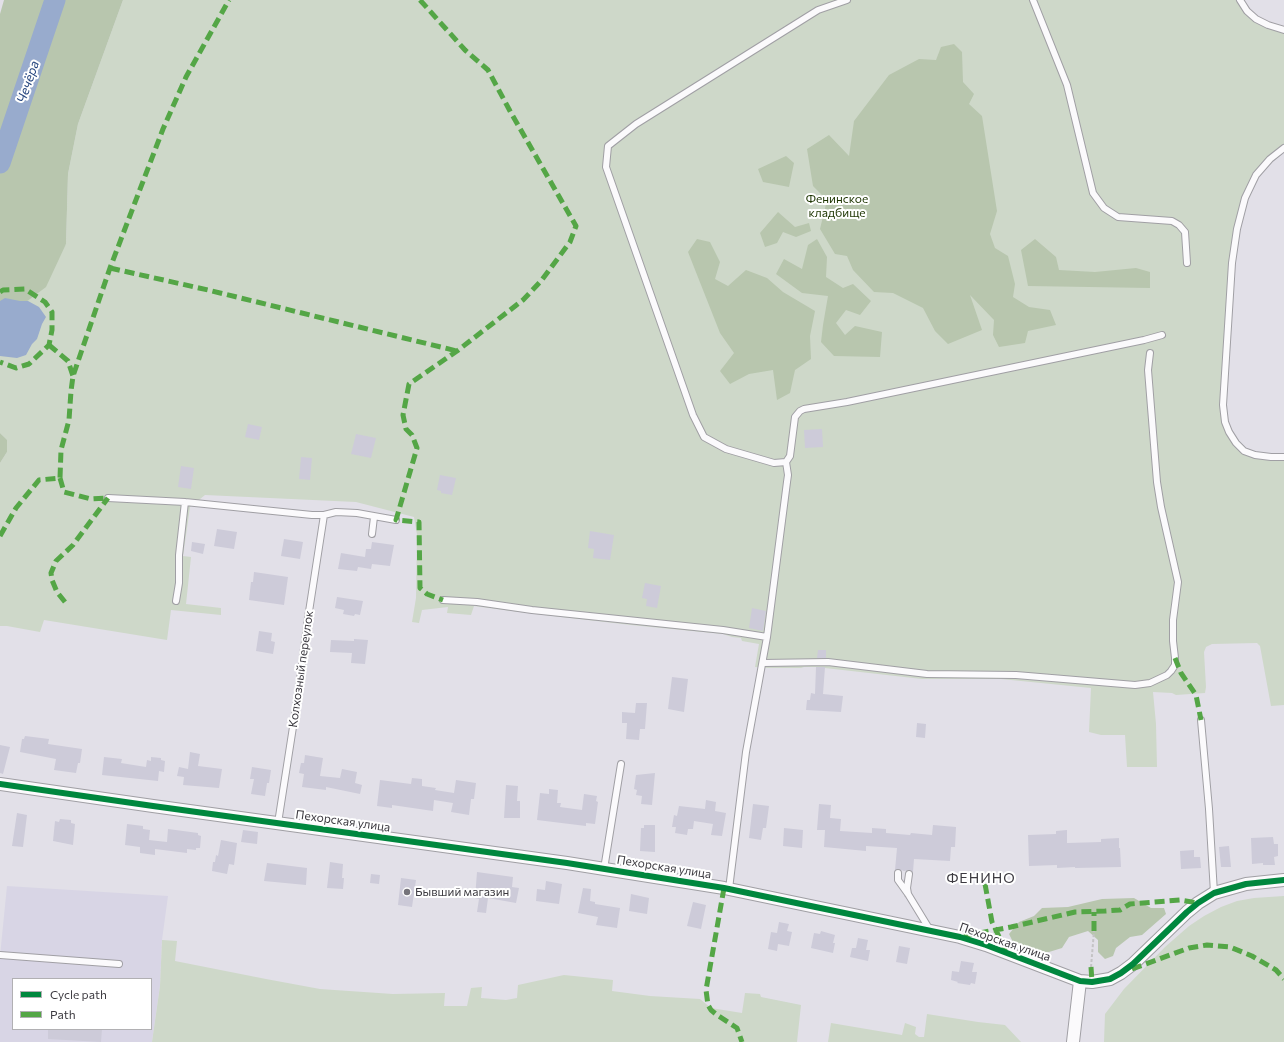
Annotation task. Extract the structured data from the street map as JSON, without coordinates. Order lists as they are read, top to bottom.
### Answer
{
  "streets": {
    "street": ["Пехорская улица"],
    "lane": ["Колхозный переулок"]
  },
  "crossings": [
    ["Колхозный переулок", "Пехорская улица"]
  ],
  "districts": ["ФЕНИНО"],
  "water": ["Чечёра"],
  "parks": ["Фенинское кладбище"],
  "places": ["Бывший магазин"],
  "legend": ["Cycle path", "Path"]
}
